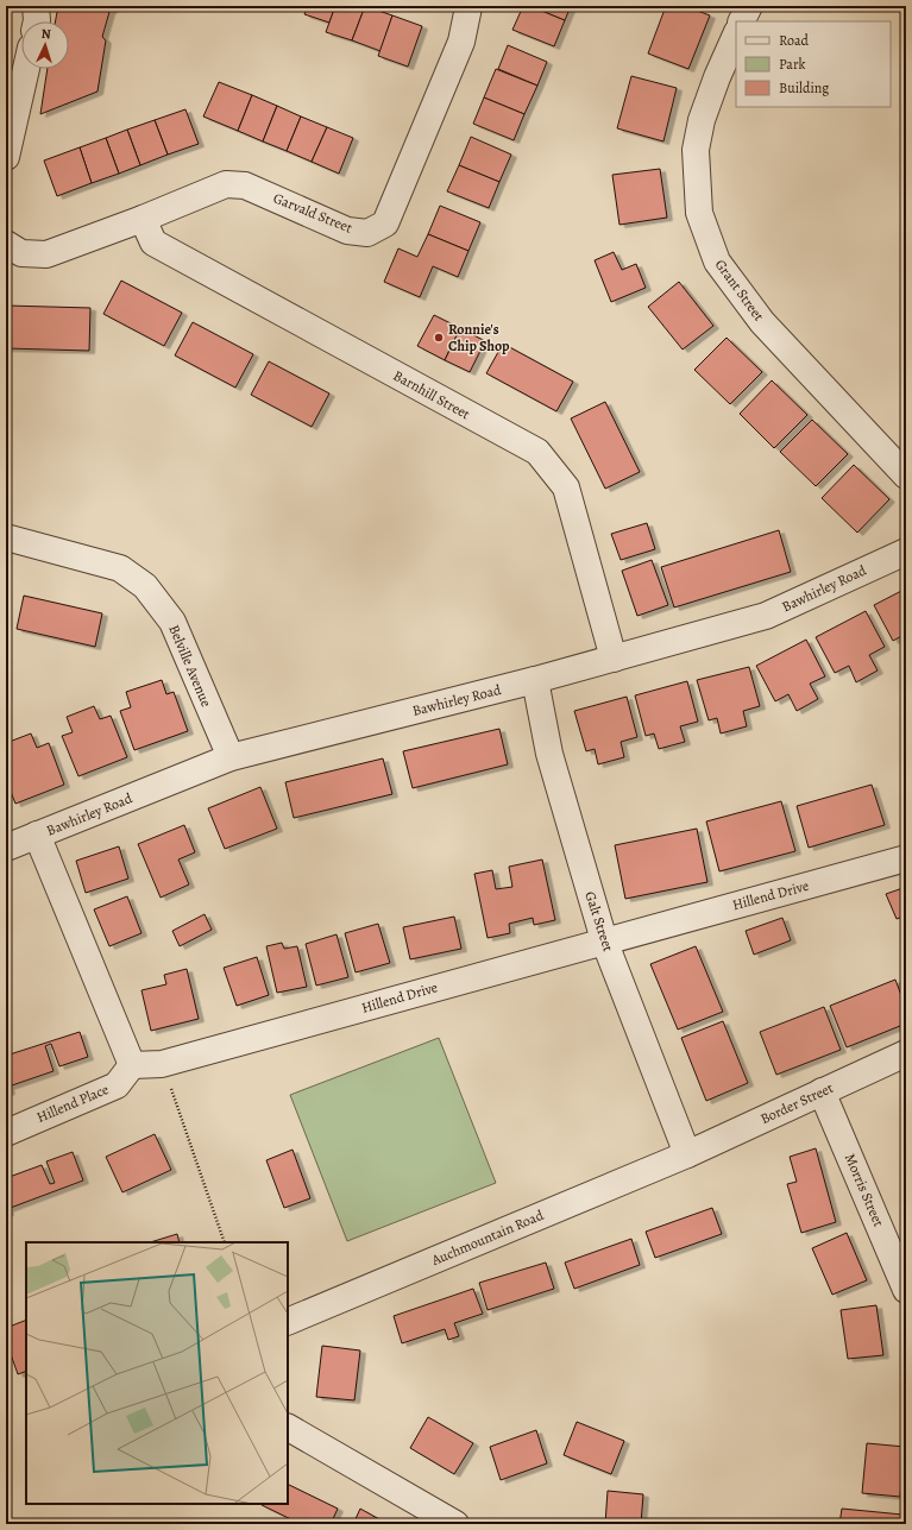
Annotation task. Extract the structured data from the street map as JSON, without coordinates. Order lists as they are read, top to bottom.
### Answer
{
  "streets": {
    "street": [
      "Garvald Street",
      "Grant Street",
      "Barnhill Street",
      "Bawhirley Road",
      "Belville Avenue",
      "Hillend Drive",
      "Galt Street",
      "Hillend Place",
      "Border Street",
      "Morris Street",
      "Auchmountain Road"
    ]
  },
  "crossings": [
    ["Garvald Street", "Barnhill Street"],
    ["Barnhill Street", "Bawhirley Road"],
    ["Bawhirley Road", "Belville Avenue"],
    ["Bawhirley Road", "Galt Street"],
    ["Hillend Drive", "Galt Street"],
    ["Hillend Drive", "Hillend Place"],
    ["Galt Street", "Border Street"],
    ["Galt Street", "Auchmountain Road"],
    ["Border Street", "Morris Street"],
    ["Border Street", "Auchmountain Road"]
  ],
  "places": ["Ronnie's Chip Shop"],
  "legend": ["Road", "Park", "Building"],
  "north": "top"
}
